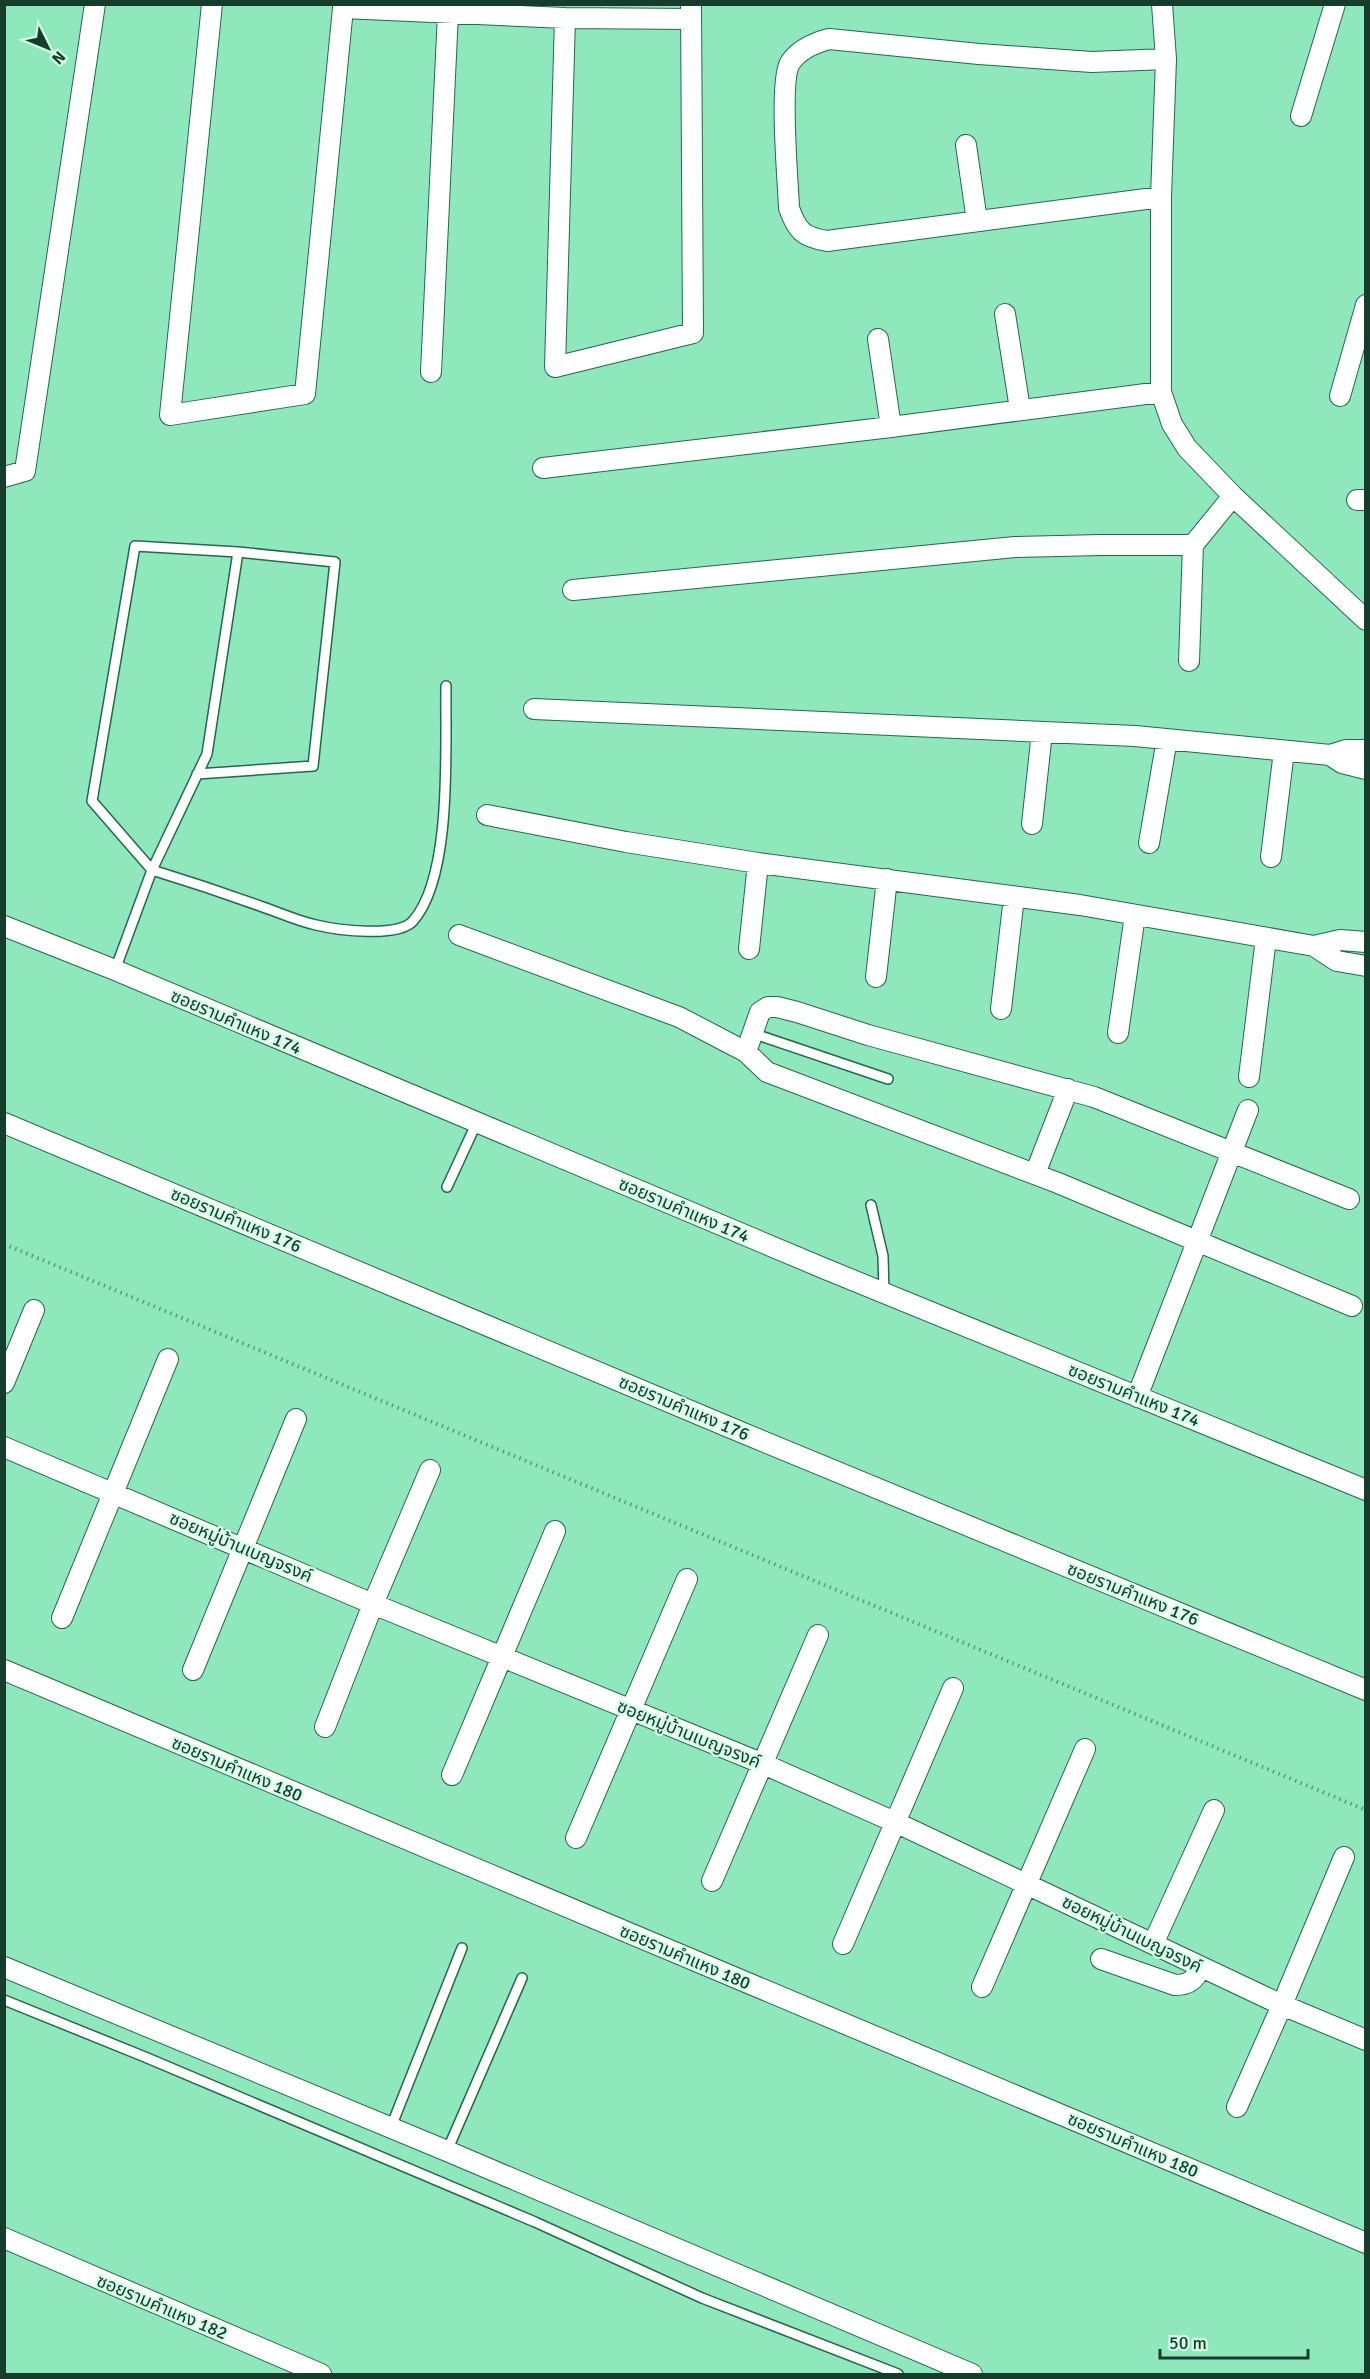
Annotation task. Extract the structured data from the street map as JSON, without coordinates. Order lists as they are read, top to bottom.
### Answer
{
  "streets": {
    "street": [
      "ซอยรามคำแหง 174",
      "ซอยรามคำแหง 176",
      "ซอยหมู่บ้านเบญจรงค์",
      "ซอยรามคำแหง 180",
      "ซอยรามคำแหง 182"
    ]
  },
  "scale_bar": "50 m",
  "north": "bottom right"
}
